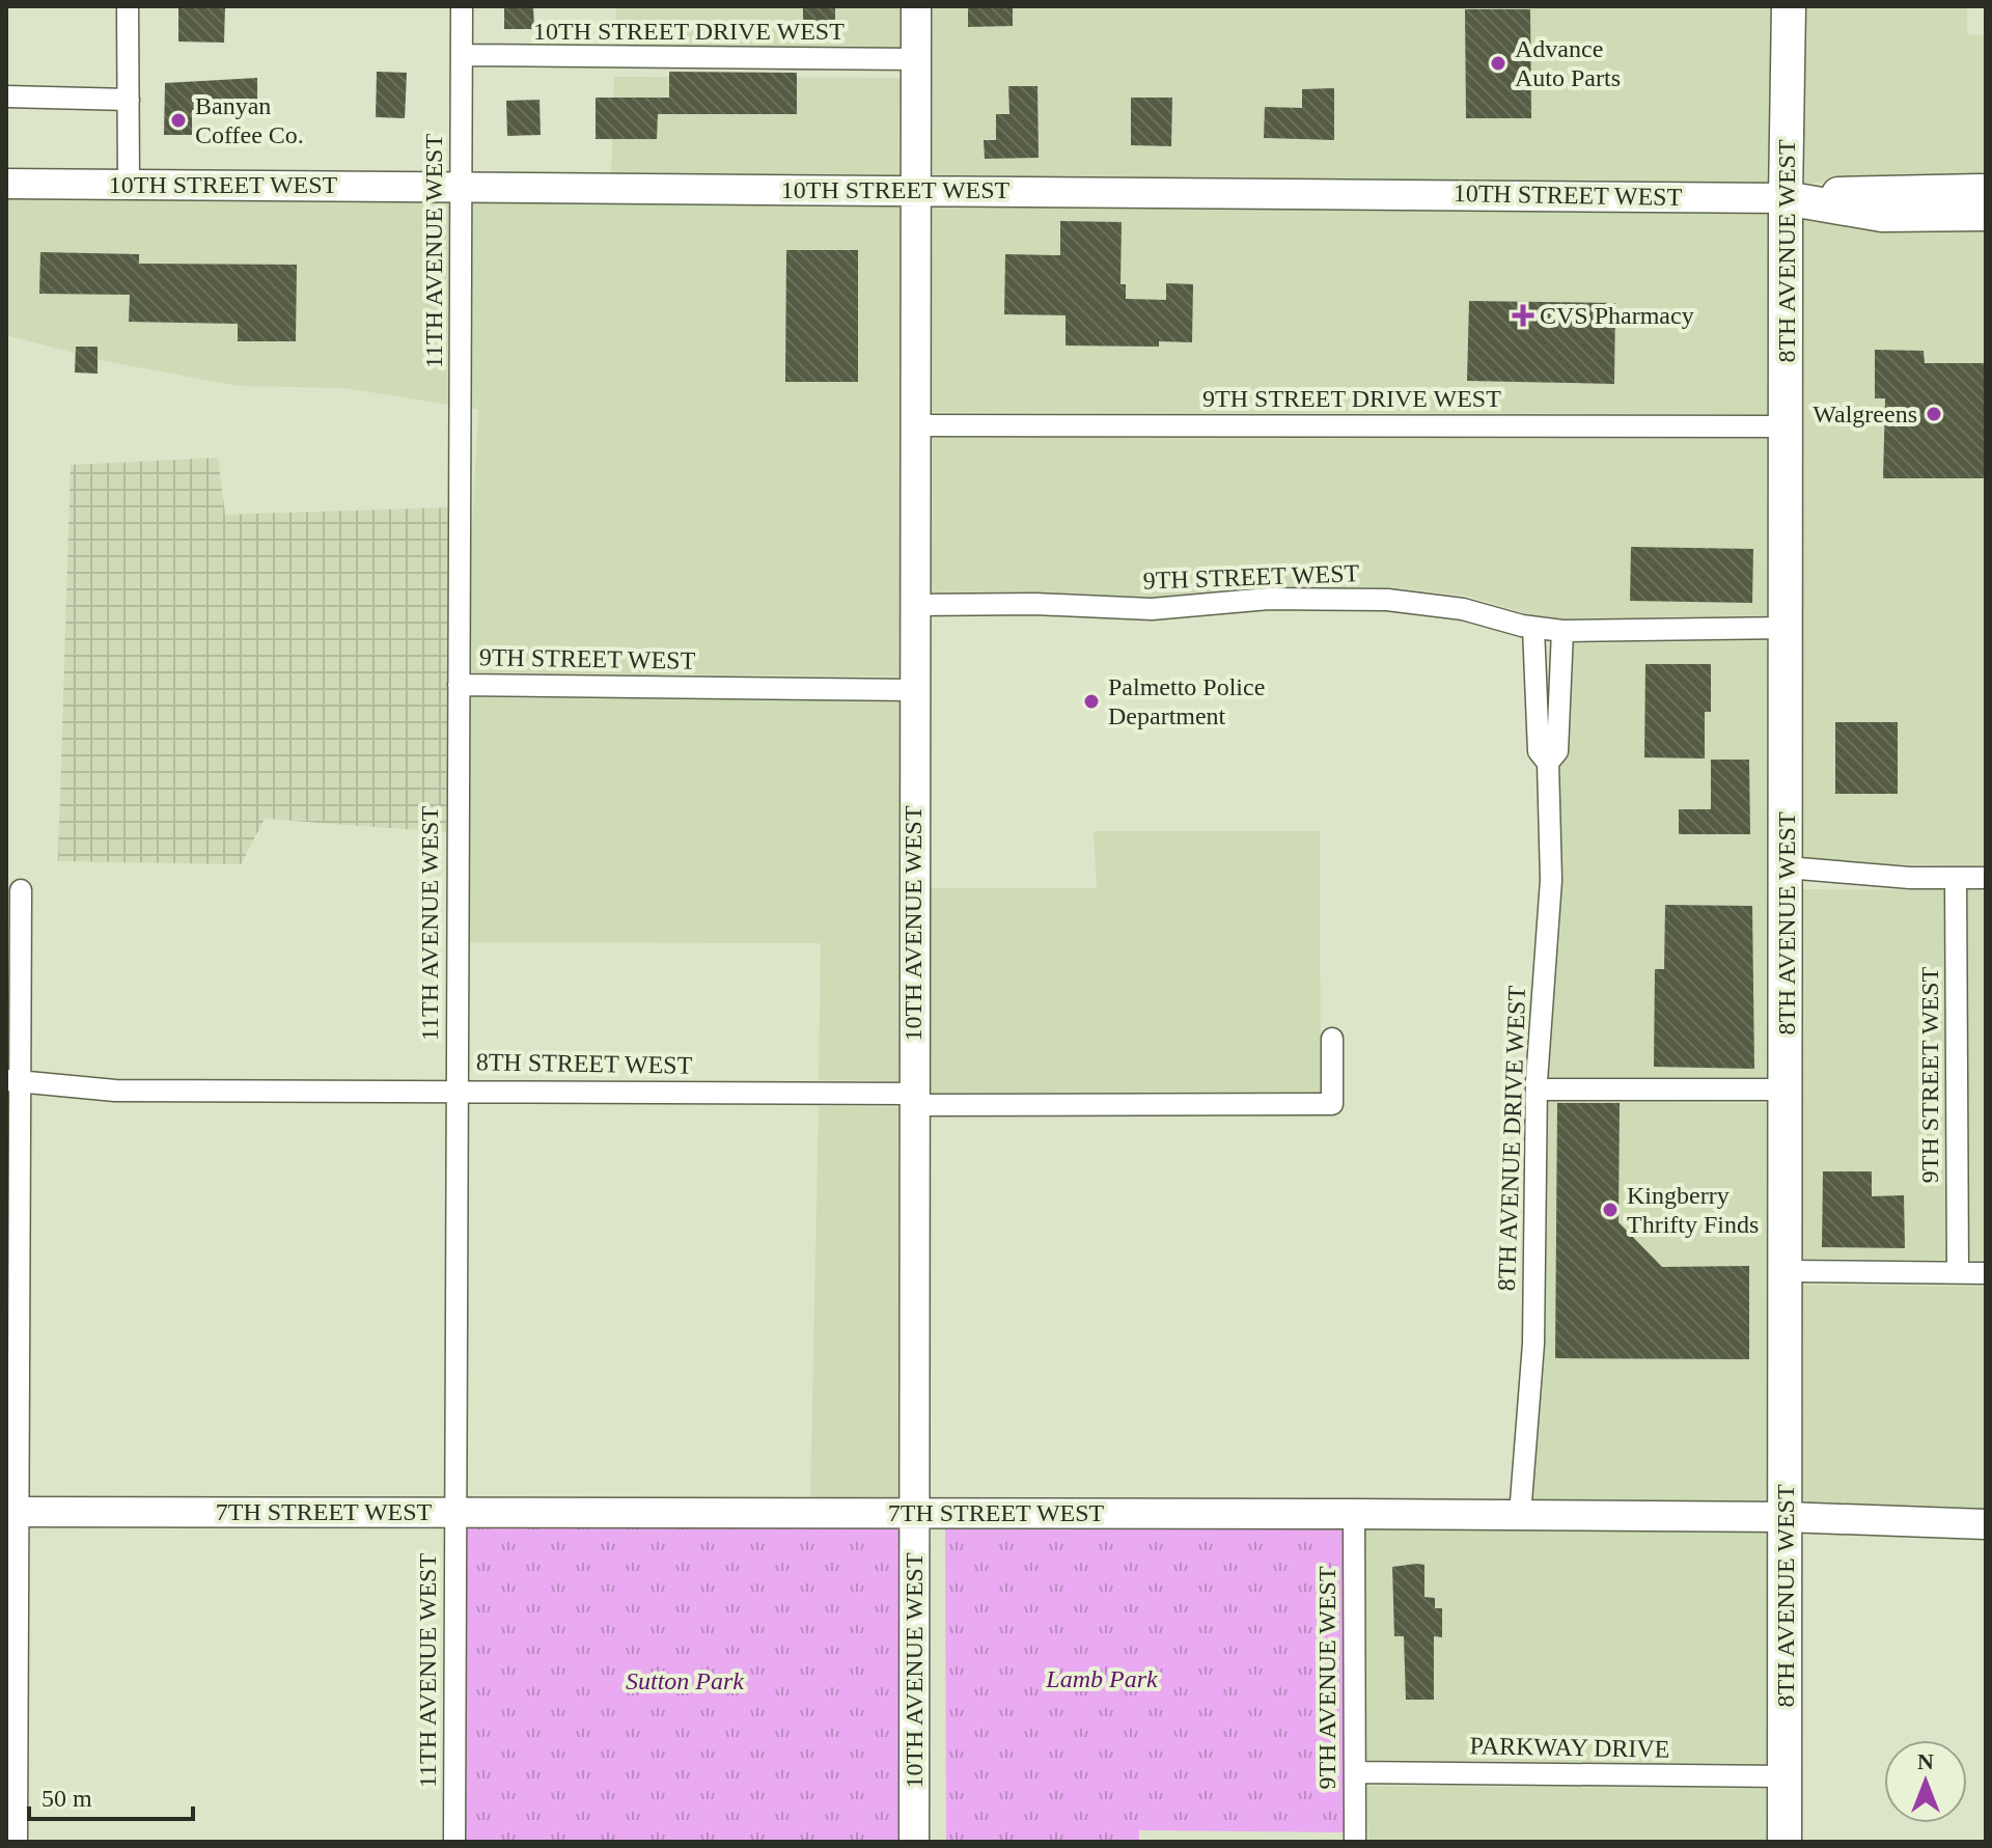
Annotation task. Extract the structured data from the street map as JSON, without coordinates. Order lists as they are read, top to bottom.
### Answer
{
  "streets": {
    "main road": ["10TH STREET WEST", "8TH AVENUE WEST"],
    "street": [
      "10TH STREET DRIVE WEST",
      "11TH AVENUE WEST",
      "9TH STREET DRIVE WEST",
      "9TH STREET WEST",
      "10TH AVENUE WEST",
      "8TH STREET WEST",
      "8TH AVENUE DRIVE WEST",
      "7TH STREET WEST",
      "9TH AVENUE WEST",
      "PARKWAY DRIVE"
    ]
  },
  "crossings": [
    ["10TH STREET DRIVE WEST", "11TH AVENUE WEST"],
    ["10TH STREET DRIVE WEST", "10TH AVENUE WEST"],
    ["10TH STREET WEST", "11TH AVENUE WEST"],
    ["10TH STREET WEST", "8TH AVENUE WEST"],
    ["10TH STREET WEST", "10TH AVENUE WEST"],
    ["11TH AVENUE WEST", "9TH STREET WEST"],
    ["11TH AVENUE WEST", "8TH STREET WEST"],
    ["11TH AVENUE WEST", "7TH STREET WEST"],
    ["8TH AVENUE WEST", "9TH STREET DRIVE WEST"],
    ["8TH AVENUE WEST", "9TH STREET WEST"],
    ["8TH AVENUE WEST", "7TH STREET WEST"],
    ["8TH AVENUE WEST", "PARKWAY DRIVE"],
    ["9TH STREET DRIVE WEST", "10TH AVENUE WEST"],
    ["9TH STREET WEST", "10TH AVENUE WEST"],
    ["9TH STREET WEST", "8TH AVENUE DRIVE WEST"],
    ["10TH AVENUE WEST", "8TH STREET WEST"],
    ["10TH AVENUE WEST", "7TH STREET WEST"],
    ["8TH AVENUE DRIVE WEST", "7TH STREET WEST"],
    ["7TH STREET WEST", "9TH AVENUE WEST"],
    ["9TH AVENUE WEST", "PARKWAY DRIVE"]
  ],
  "parks": ["Lamb Park", "Sutton Park"],
  "places": {
    "other": [
      "Advance Auto Parts",
      "Banyan Coffee Co.",
      "Walgreens",
      "Palmetto Police Department",
      "Kingberry Thrifty Finds"
    ],
    "health": ["CVS Pharmacy"]
  },
  "scale_bar": "50 m",
  "north": "top"
}
